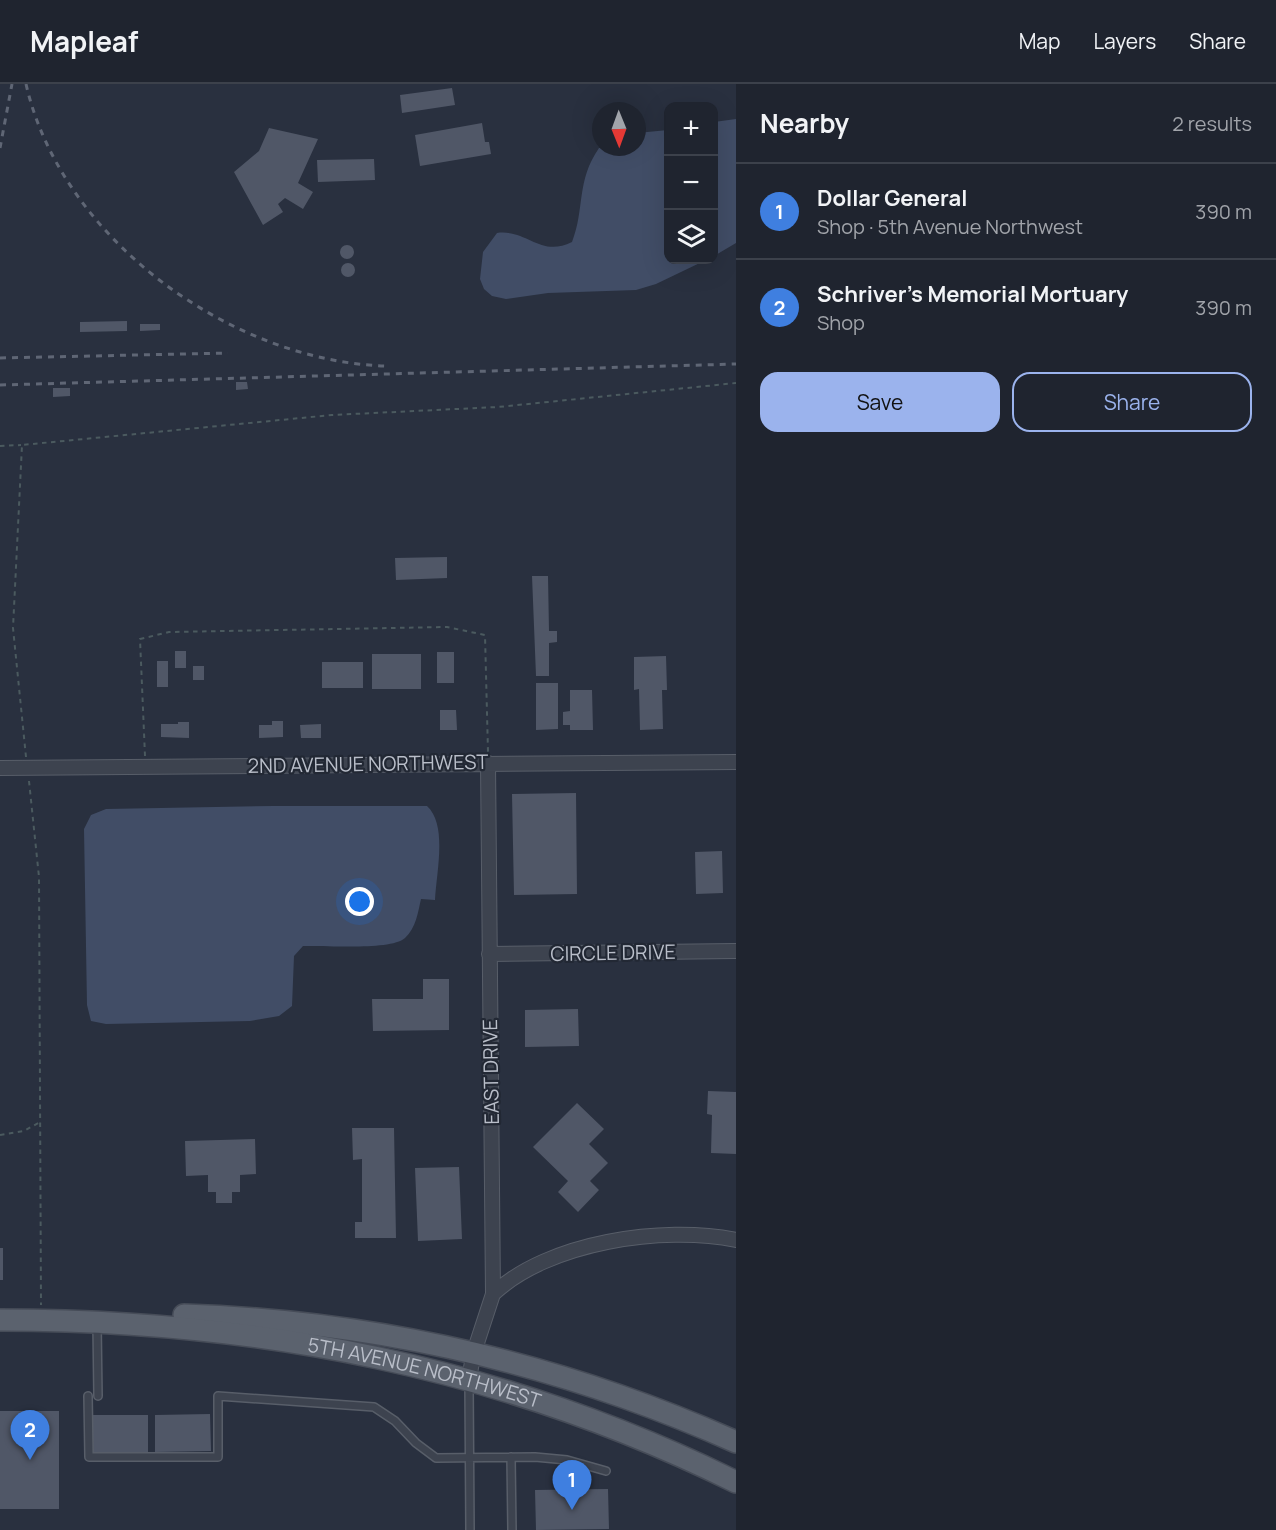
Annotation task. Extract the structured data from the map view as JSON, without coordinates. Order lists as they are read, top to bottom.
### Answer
{
  "streets": {
    "main road": ["5TH AVENUE NORTHWEST"],
    "street": ["2ND AVENUE NORTHWEST", "CIRCLE DRIVE", "EAST DRIVE"]
  },
  "crossings": [
    ["2ND AVENUE NORTHWEST", "EAST DRIVE"],
    ["CIRCLE DRIVE", "EAST DRIVE"],
    ["EAST DRIVE", "5TH AVENUE NORTHWEST"]
  ],
  "north": "bottom",
  "page": {
    "header": "Mapleaf",
    "nav": ["Map", "Layers", "Share"],
    "heading": ["Nearby", "2 results"],
    "map_buttons": ["+", "−"],
    "list": [
      {
        "mark": "1",
        "name": "Dollar General",
        "note": "Shop · 5th Avenue Northwest",
        "value": "390 m"
      },
      {
        "mark": "2",
        "name": "Schriver's Memorial Mortuary",
        "note": "Shop",
        "value": "390 m"
      }
    ],
    "buttons": ["Save", "Share"],
    "pins": ["2", "1"]
  }
}
